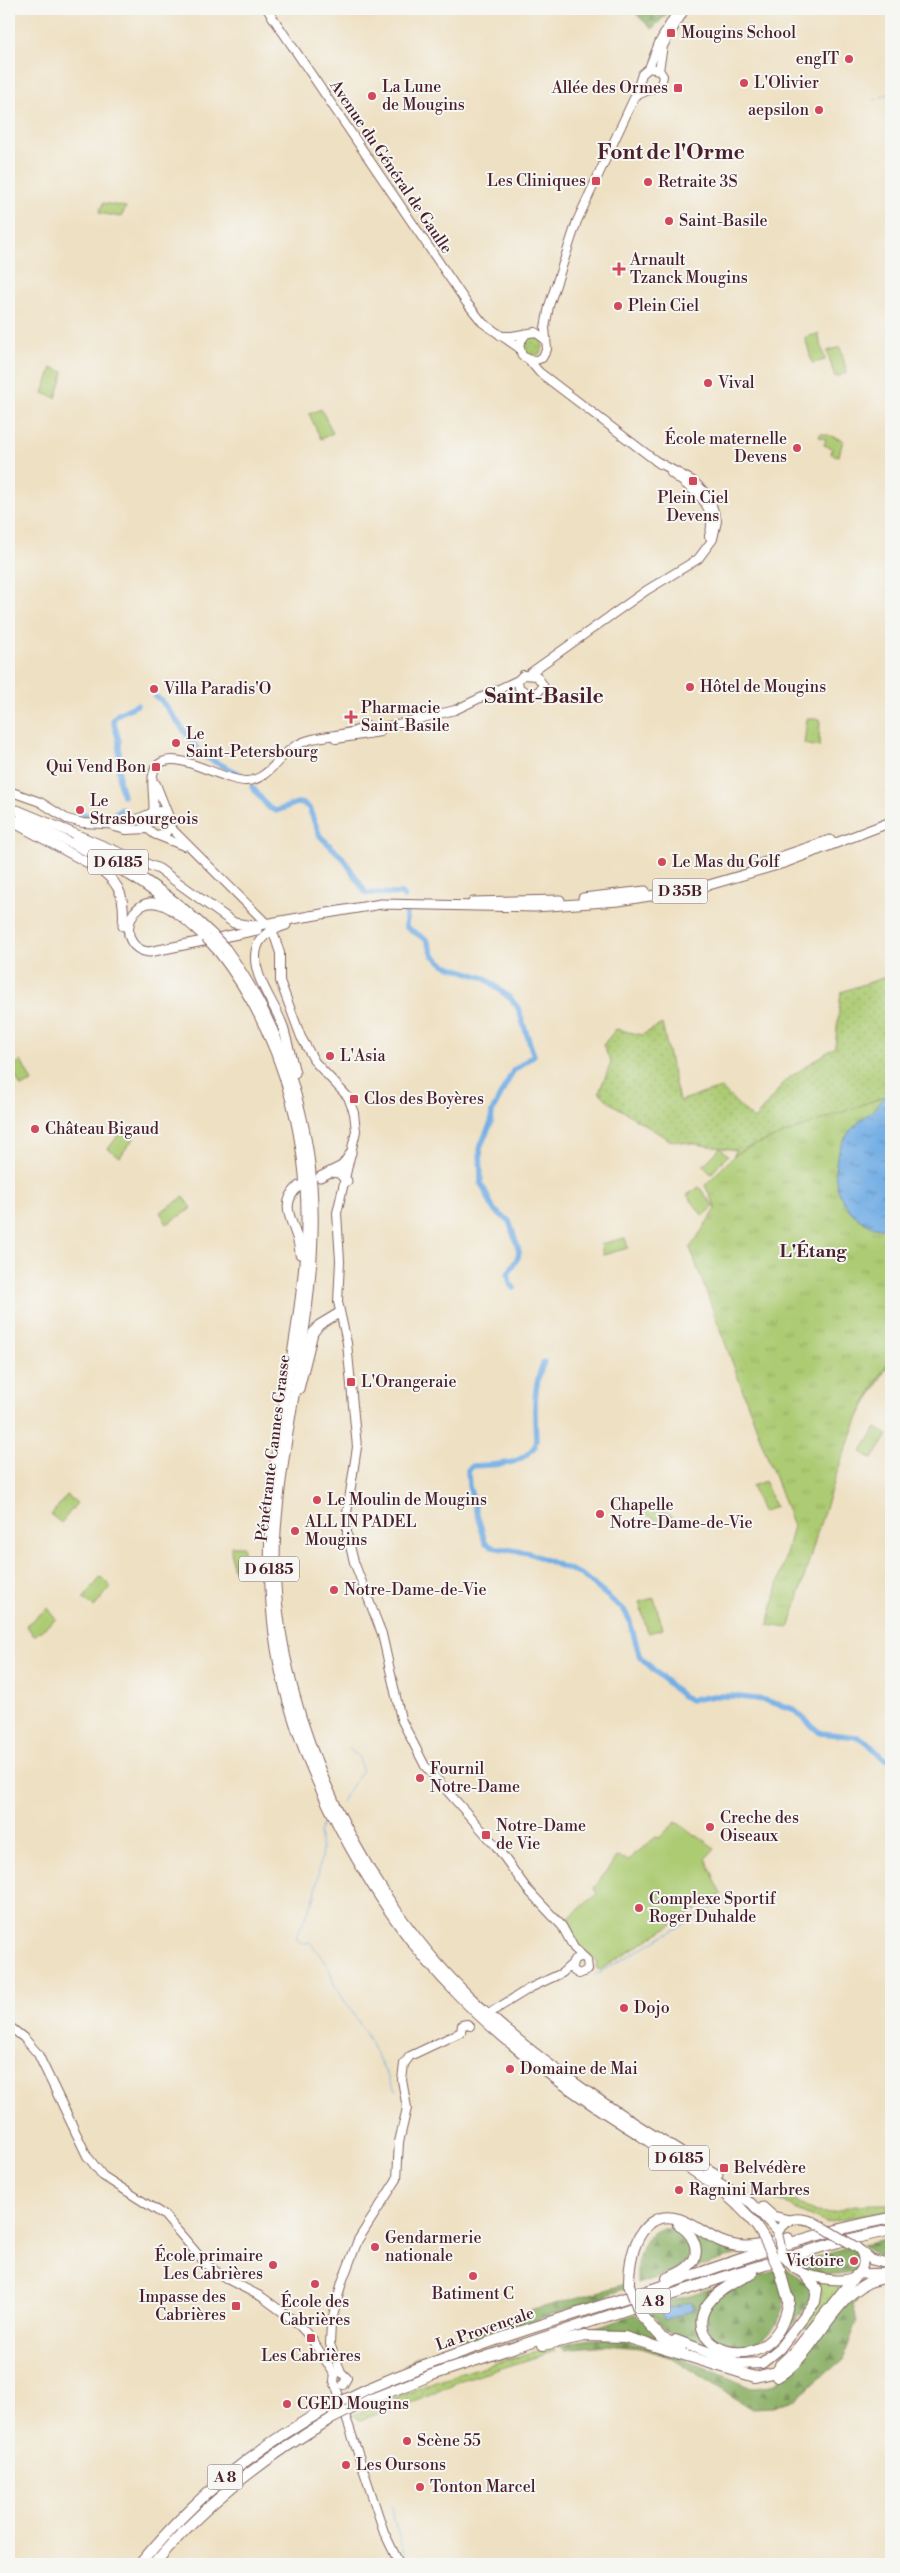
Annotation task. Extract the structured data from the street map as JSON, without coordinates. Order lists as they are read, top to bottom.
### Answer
{
  "streets": {
    "highway": ["A 8", "La Provençale"],
    "main road": [
      "Avenue du Général de Gaulle",
      "D 6185",
      "D 35B",
      "Pénétrante Cannes Grasse"
    ]
  },
  "districts": ["Font de l'Orme", "Saint-Basile", "L'Étang"],
  "places": {
    "transit": [
      "Mougins School",
      "Allée des Ormes",
      "Les Cliniques",
      "Plein Ciel Devens",
      "Qui Vend Bon",
      "Clos des Boyères",
      "L'Orangeraie",
      "Notre-Dame de Vie",
      "Belvédère",
      "Impasse des Cabrières",
      "Les Cabrières"
    ],
    "other": [
      "engIT",
      "L'Olivier",
      "La Lune de Mougins",
      "aepsilon",
      "Retraite 3S",
      "Saint-Basile",
      "Plein Ciel",
      "Vival",
      "École maternelle Devens",
      "Hôtel de Mougins",
      "Villa Paradis'O",
      "Le Saint-Petersbourg",
      "Le Strasbourgeois",
      "Le Mas du Golf",
      "L'Asia",
      "Château Bigaud",
      "Le Moulin de Mougins",
      "Chapelle Notre-Dame-de-Vie",
      "ALL IN PADEL Mougins",
      "Notre-Dame-de-Vie",
      "Fournil Notre-Dame",
      "Creche des Oiseaux",
      "Complexe Sportif Roger Duhalde",
      "Dojo",
      "Domaine de Mai",
      "Ragnini Marbres",
      "Gendarmerie nationale",
      "Victoire",
      "École primaire Les Cabrières",
      "Batiment C",
      "École des Cabrières",
      "CGED Mougins",
      "Scène 55",
      "Les Oursons",
      "Tonton Marcel"
    ],
    "health": ["Arnault Tzanck Mougins", "Pharmacie Saint-Basile"]
  }
}
